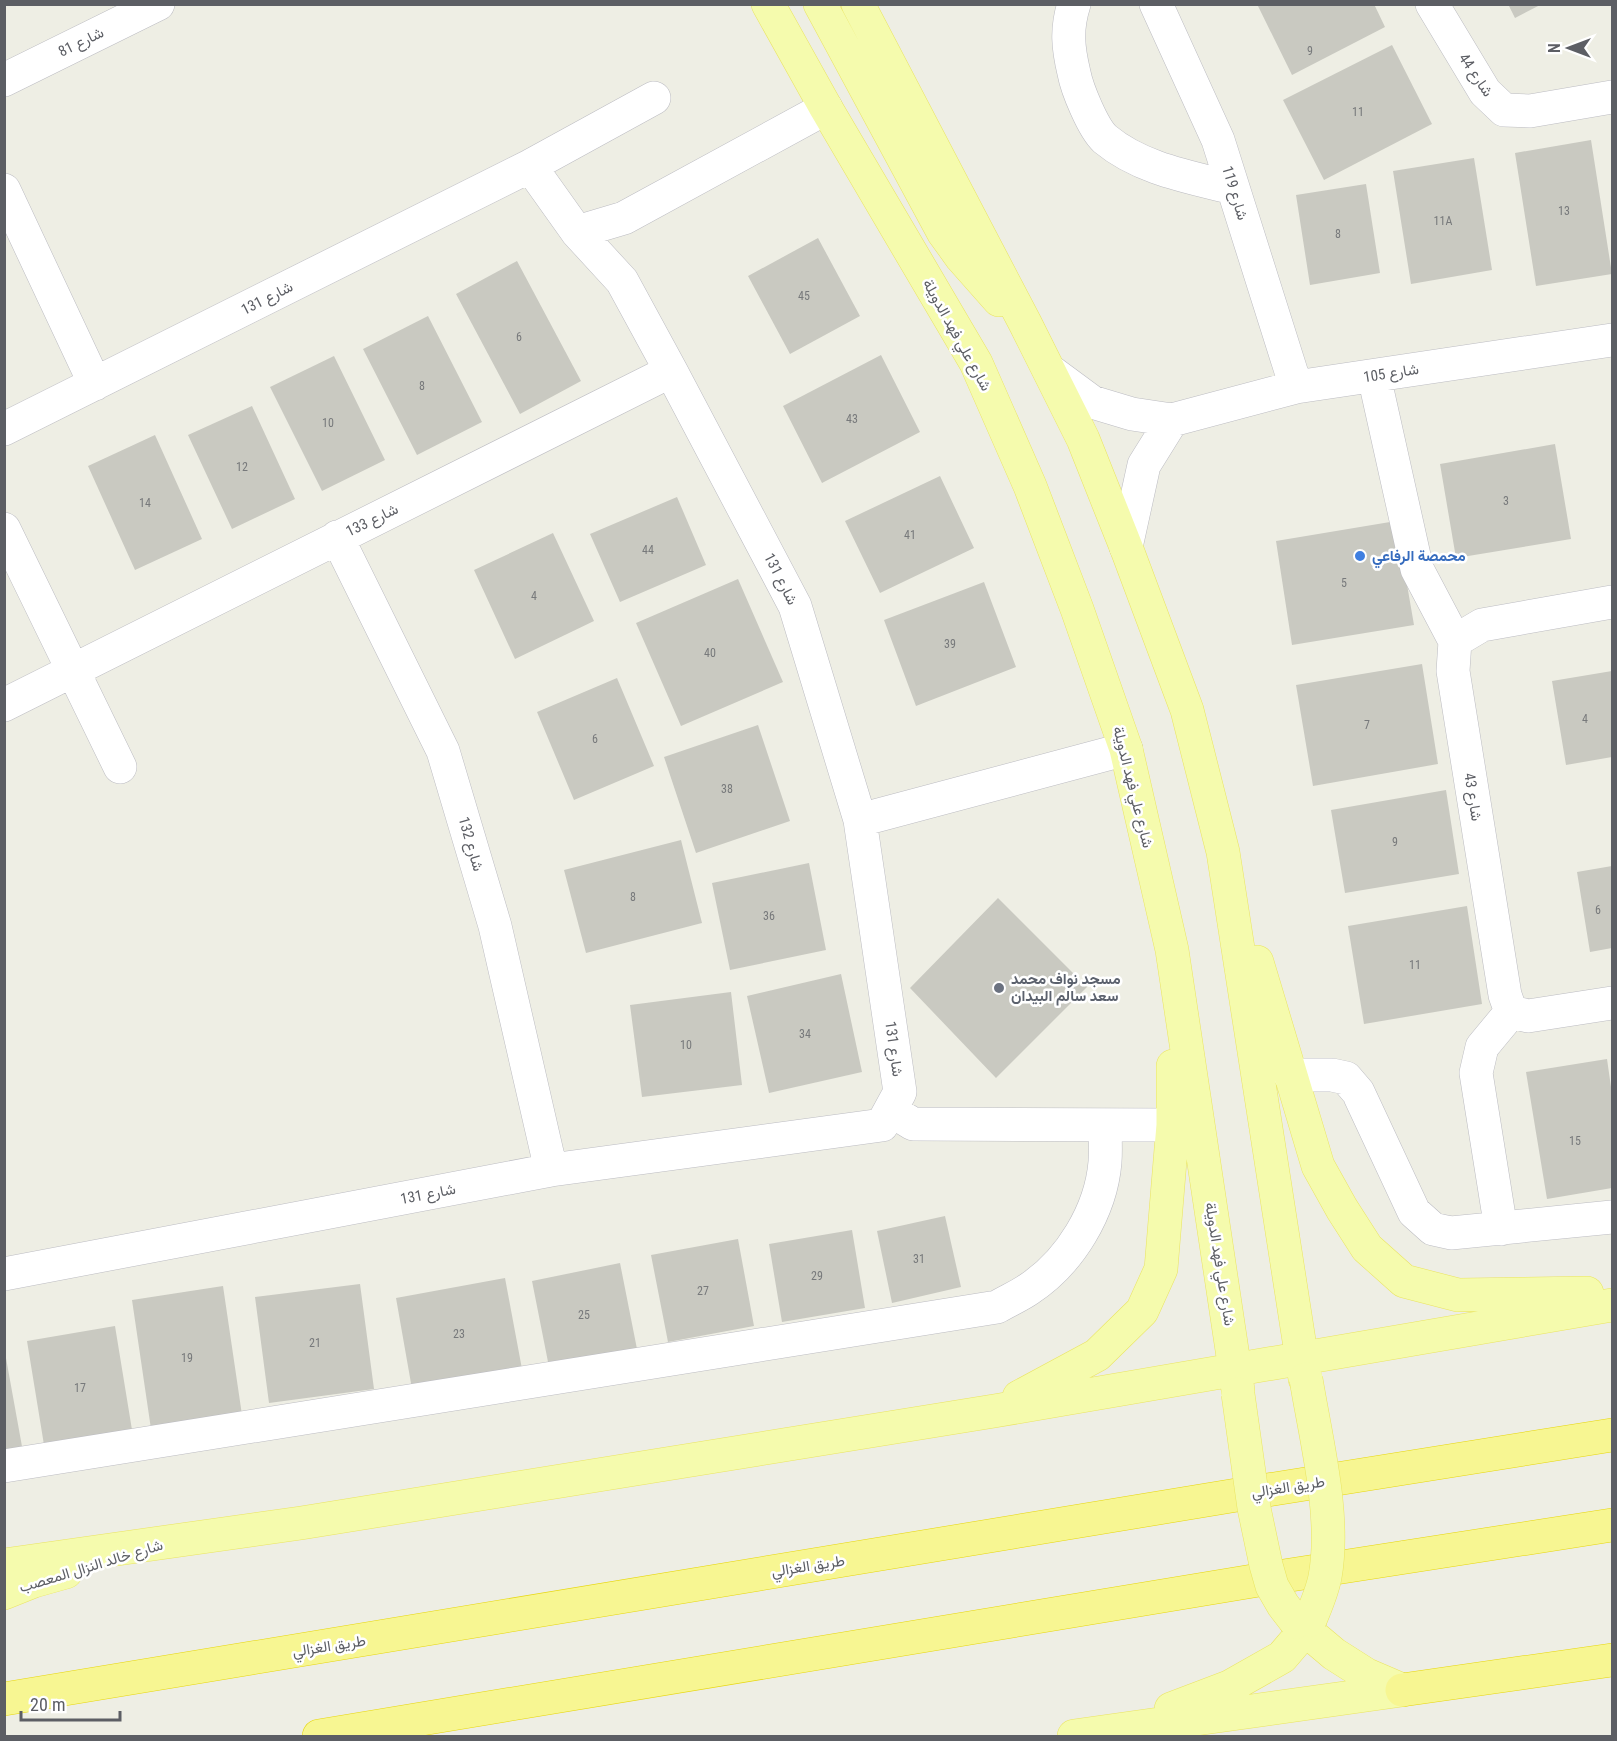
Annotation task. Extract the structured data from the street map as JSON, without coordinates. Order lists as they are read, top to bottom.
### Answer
{
  "streets": {
    "highway": ["طريق الغزالي"],
    "main road": ["شارع علي فهد الدويلة", "شارع خالد النزال المعصب"],
    "street": [
      "شارع 81",
      "شارع 44",
      "شارع 119",
      "شارع 131",
      "شارع 105",
      "شارع 133",
      "شارع 43",
      "شارع 132"
    ]
  },
  "crossings": [
    ["شارع 119", "شارع 105"],
    ["شارع 131", "شارع 133"],
    ["شارع 131", "شارع 132"],
    ["شارع 133", "شارع 132"]
  ],
  "places": ["محمصة الرفاعي", "مسجد نواف محمد سعد سالم البيدان"],
  "house_numbers": [
    "9",
    "11",
    "13",
    "11A",
    "8",
    "45",
    "6",
    "8",
    "43",
    "10",
    "12",
    "3",
    "14",
    "41",
    "44",
    "5",
    "4",
    "39",
    "40",
    "4",
    "7",
    "6",
    "38",
    "9",
    "8",
    "6",
    "36",
    "11",
    "34",
    "10",
    "15",
    "31",
    "29",
    "27",
    "25",
    "23",
    "21",
    "19",
    "17"
  ],
  "scale_bar": "20 m",
  "north": "left"
}
